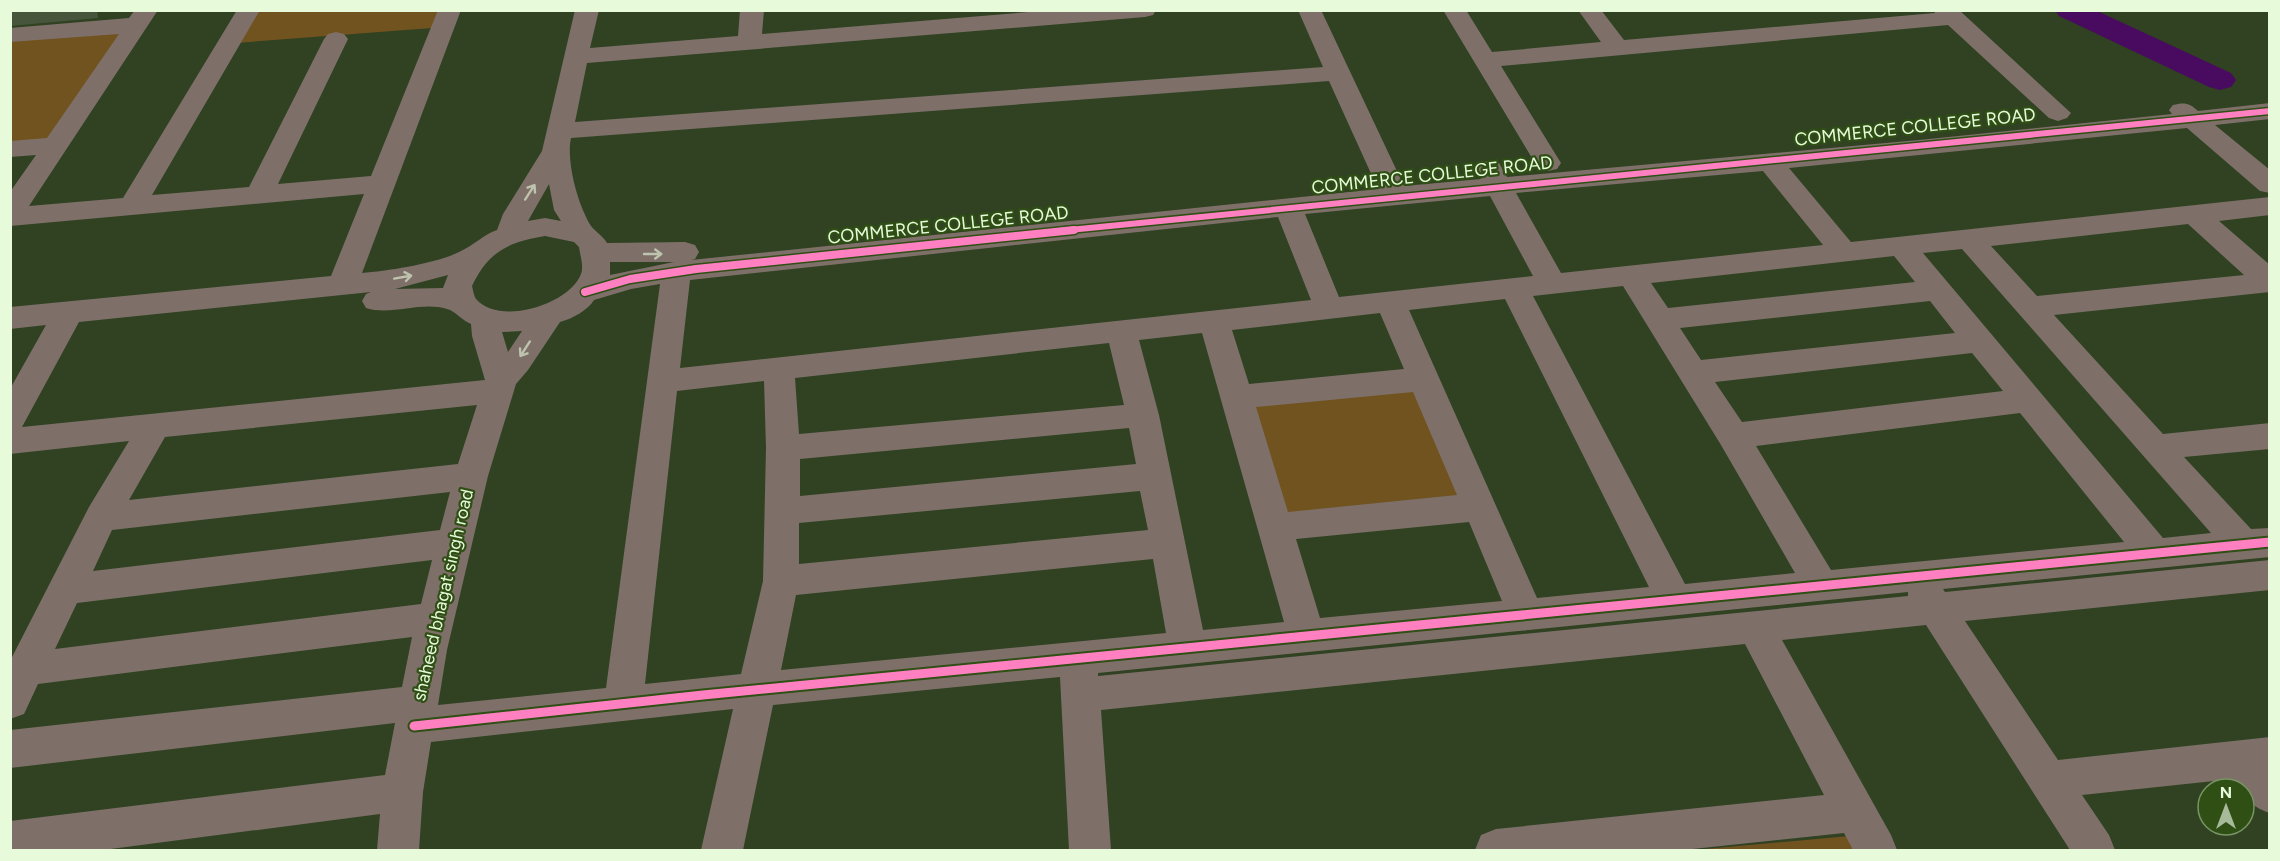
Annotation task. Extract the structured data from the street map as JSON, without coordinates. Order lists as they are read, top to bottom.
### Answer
{
  "streets": {
    "street": ["COMMERCE COLLEGE ROAD", "shaheed bhagat singh road"]
  },
  "north": "top"
}
